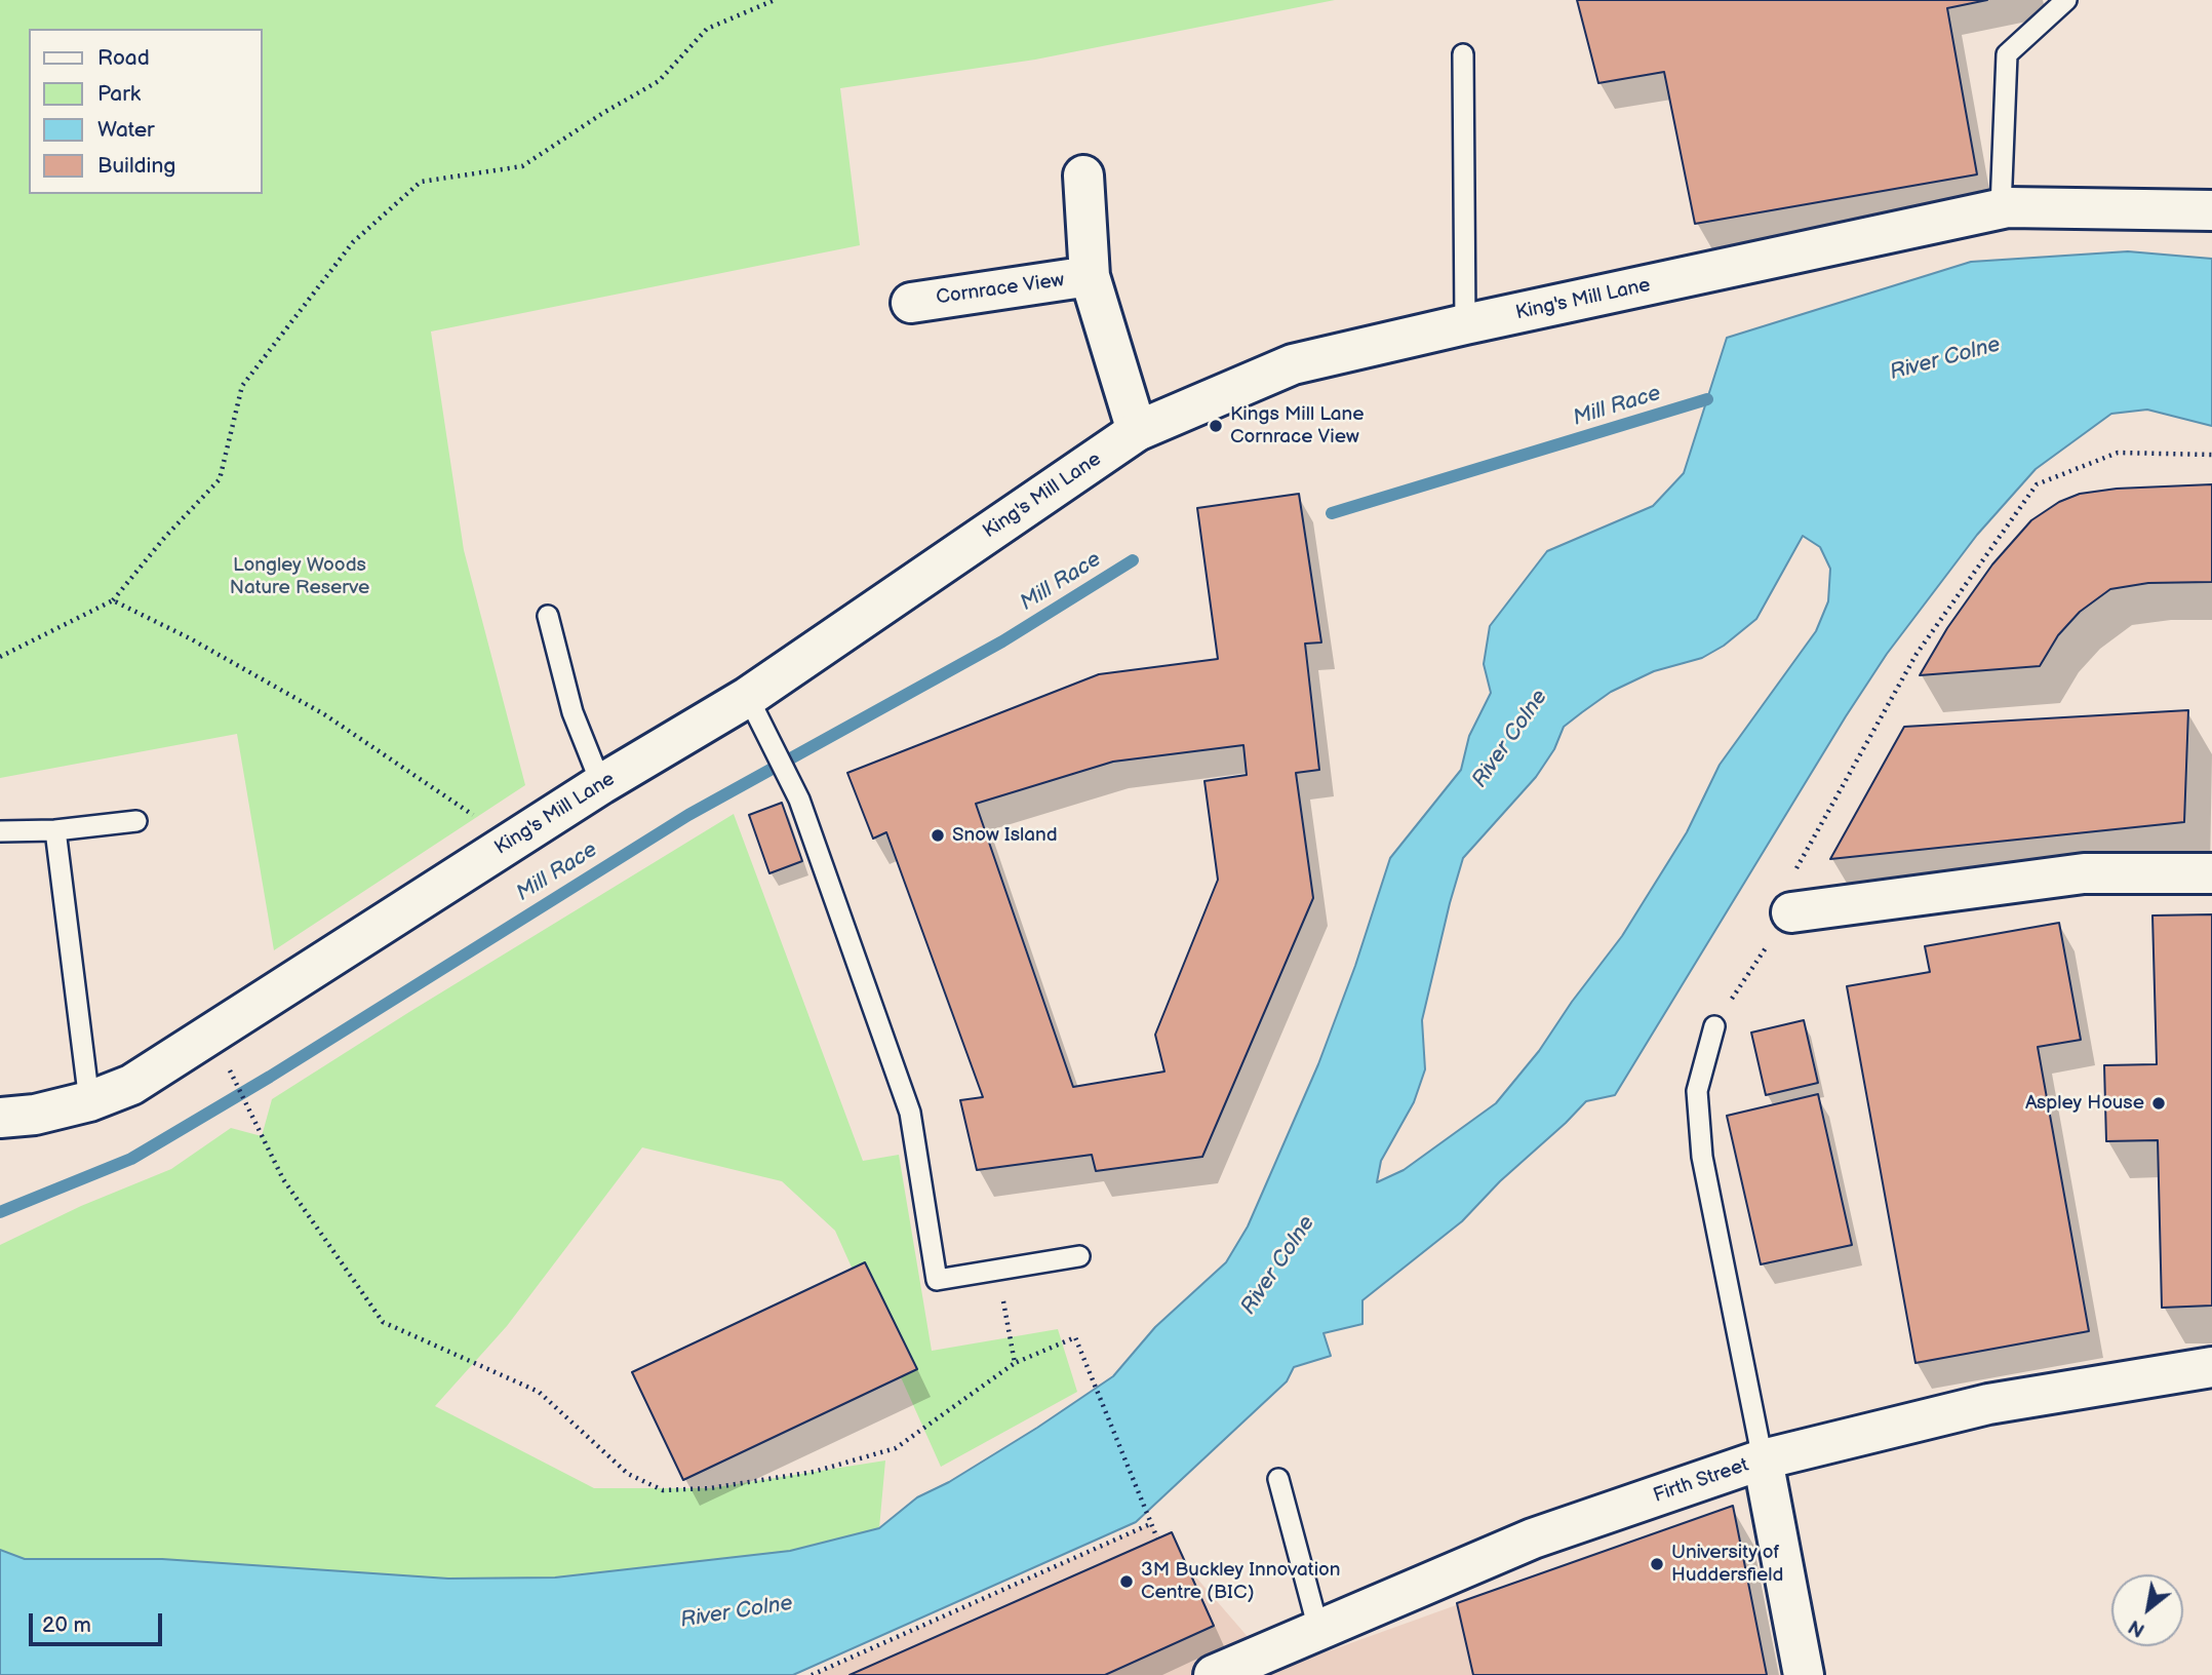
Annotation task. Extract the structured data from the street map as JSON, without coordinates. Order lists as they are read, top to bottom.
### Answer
{
  "streets": {
    "street": ["Cornrace View", "King's Mill Lane", "Firth Street"]
  },
  "crossings": [
    ["Cornrace View", "King's Mill Lane"]
  ],
  "water": ["River Colne", "Mill Race"],
  "parks": ["Longley Woods Nature Reserve"],
  "places": [
    "Kings Mill Lane Cornrace View",
    "Snow Island",
    "Aspley House",
    "University of Huddersfield",
    "3M Buckley Innovation Centre (BIC)"
  ],
  "legend": [
    "Road",
    "Park",
    "Water",
    "Building"
  ],
  "scale_bar": "20 m",
  "north": "bottom left"
}
